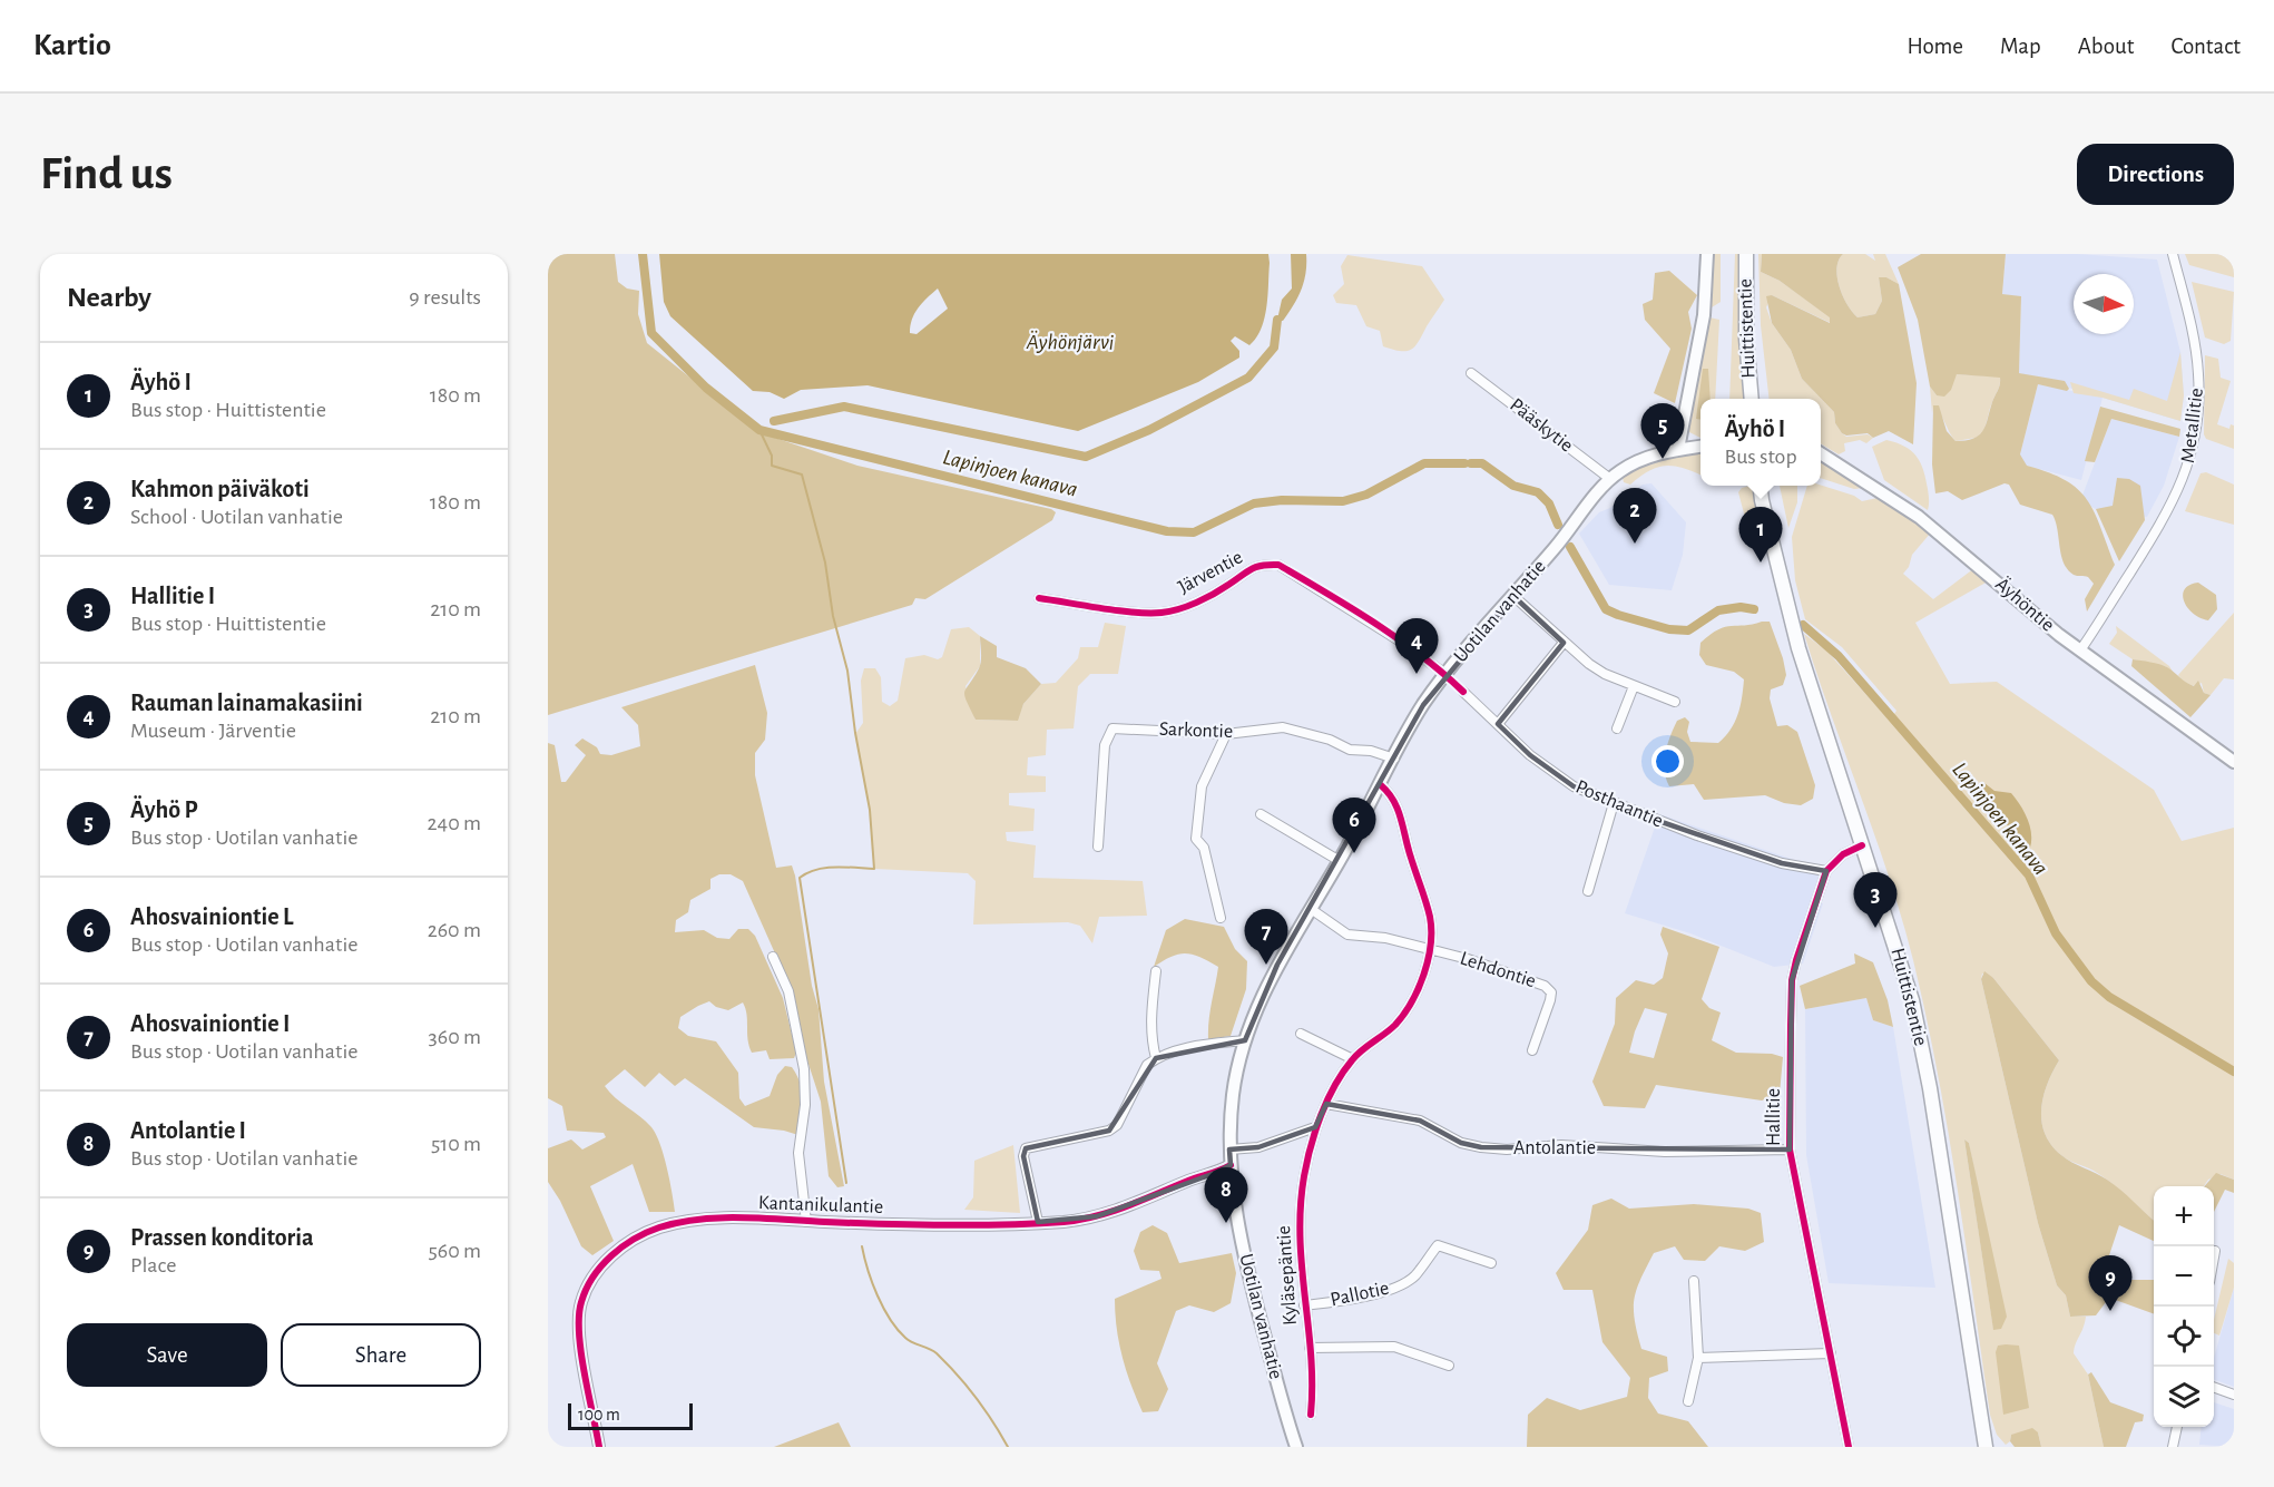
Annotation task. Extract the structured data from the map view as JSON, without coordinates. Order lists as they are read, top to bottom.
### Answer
{
  "streets": {
    "highway": ["Huittistentie"],
    "main road": ["Äyhöntie", "Uotilan vanhatie"],
    "street": [
      "Pääskytie",
      "Metallitie",
      "Järventie",
      "Sarkontie",
      "Posthaantie",
      "Lehdontie",
      "Hallitie",
      "Antolantie",
      "Kantanikulantie",
      "Kyläsepäntie",
      "Pallotie"
    ]
  },
  "crossings": [
    ["Pääskytie", "Uotilan vanhatie"],
    ["Metallitie", "Äyhöntie"],
    ["Järventie", "Uotilan vanhatie"],
    ["Uotilan vanhatie", "Sarkontie"],
    ["Uotilan vanhatie", "Lehdontie"],
    ["Uotilan vanhatie", "Kantanikulantie"],
    ["Uotilan vanhatie", "Kyläsepäntie"],
    ["Posthaantie", "Hallitie"],
    ["Lehdontie", "Kyläsepäntie"],
    ["Hallitie", "Antolantie"],
    ["Antolantie", "Kyläsepäntie"],
    ["Kyläsepäntie", "Pallotie"]
  ],
  "water": ["Äyhönjärvi", "Lapinjoen kanava"],
  "scale_bar": "100 m",
  "north": "right",
  "page": {
    "header": "Kartio",
    "nav": [
      "Home",
      "Map",
      "About",
      "Contact"
    ],
    "buttons": [
      "Directions",
      ["Save", "Share"]
    ],
    "title": "Find us",
    "heading": ["Nearby", "9 results"],
    "list": [
      {
        "mark": "1",
        "name": "Äyhö I",
        "note": "Bus stop · Huittistentie",
        "value": "180 m"
      },
      {
        "mark": "2",
        "name": "Kahmon päiväkoti",
        "note": "School · Uotilan vanhatie",
        "value": "180 m"
      },
      {
        "mark": "3",
        "name": "Hallitie I",
        "note": "Bus stop · Huittistentie",
        "value": "210 m"
      },
      {
        "mark": "4",
        "name": "Rauman lainamakasiini",
        "note": "Museum · Järventie",
        "value": "210 m"
      },
      {
        "mark": "5",
        "name": "Äyhö P",
        "note": "Bus stop · Uotilan vanhatie",
        "value": "240 m"
      },
      {
        "mark": "6",
        "name": "Ahosvainiontie L",
        "note": "Bus stop · Uotilan vanhatie",
        "value": "260 m"
      },
      {
        "mark": "7",
        "name": "Ahosvainiontie I",
        "note": "Bus stop · Uotilan vanhatie",
        "value": "360 m"
      },
      {
        "mark": "8",
        "name": "Antolantie I",
        "note": "Bus stop · Uotilan vanhatie",
        "value": "510 m"
      },
      {
        "mark": "9",
        "name": "Prassen konditoria",
        "note": "Place",
        "value": "560 m"
      }
    ],
    "popup": ["Äyhö I", "Bus stop"],
    "pins": [
      "5",
      "2",
      "1",
      "4",
      "6",
      "3",
      "7",
      "8",
      "9"
    ],
    "map_buttons": ["+", "−"],
    "scale": "100 m"
  }
}
